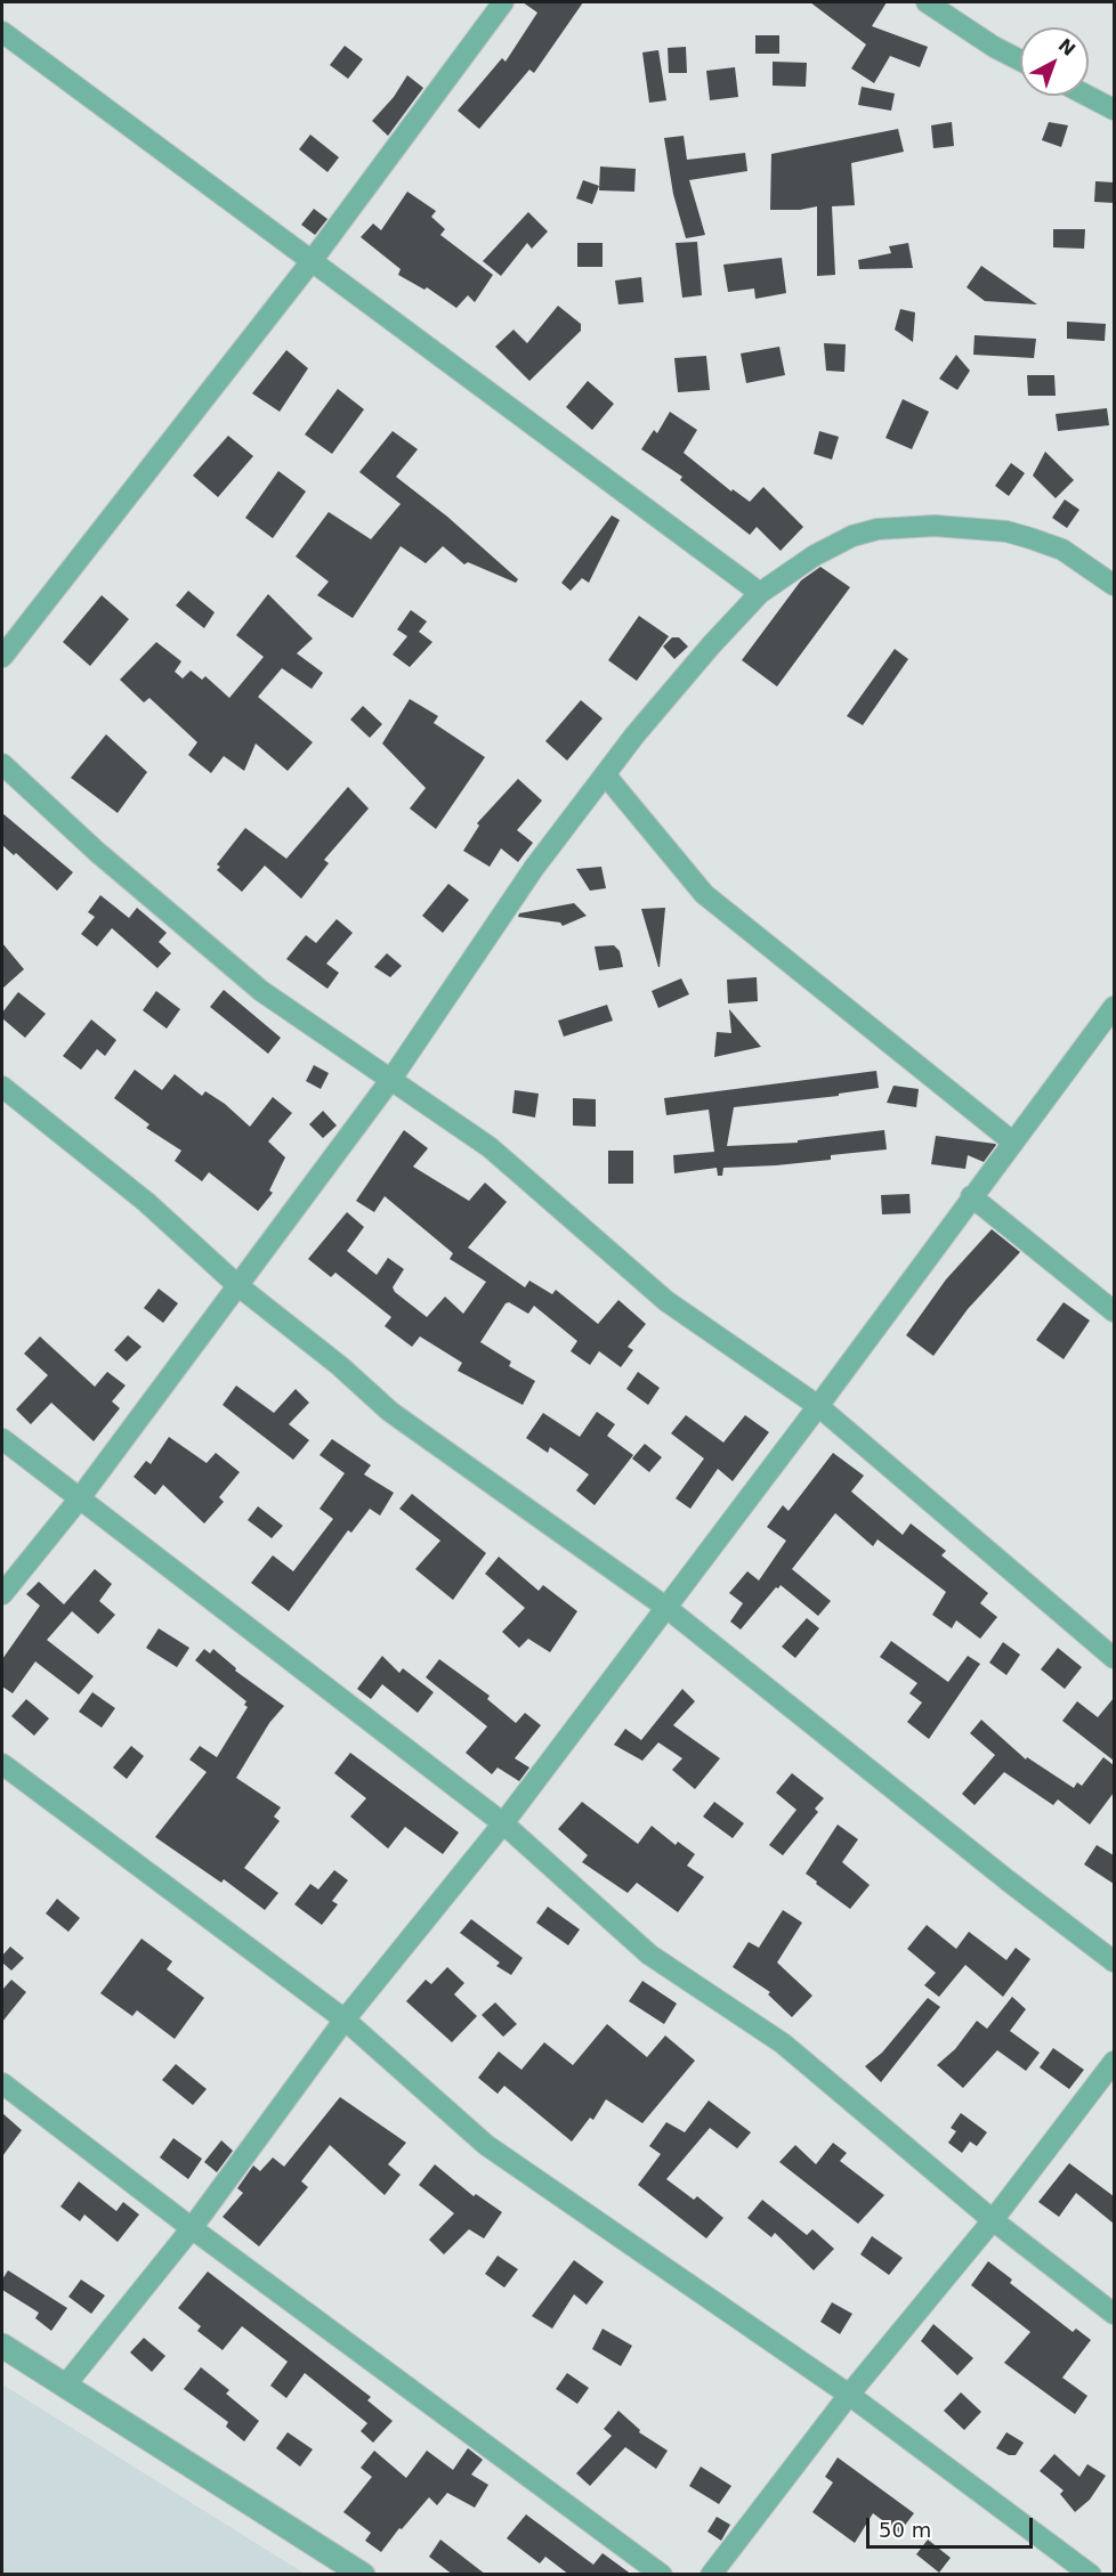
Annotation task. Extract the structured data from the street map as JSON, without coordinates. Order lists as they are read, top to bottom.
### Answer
{
  "scale_bar": "50 m",
  "north": "top right"
}
